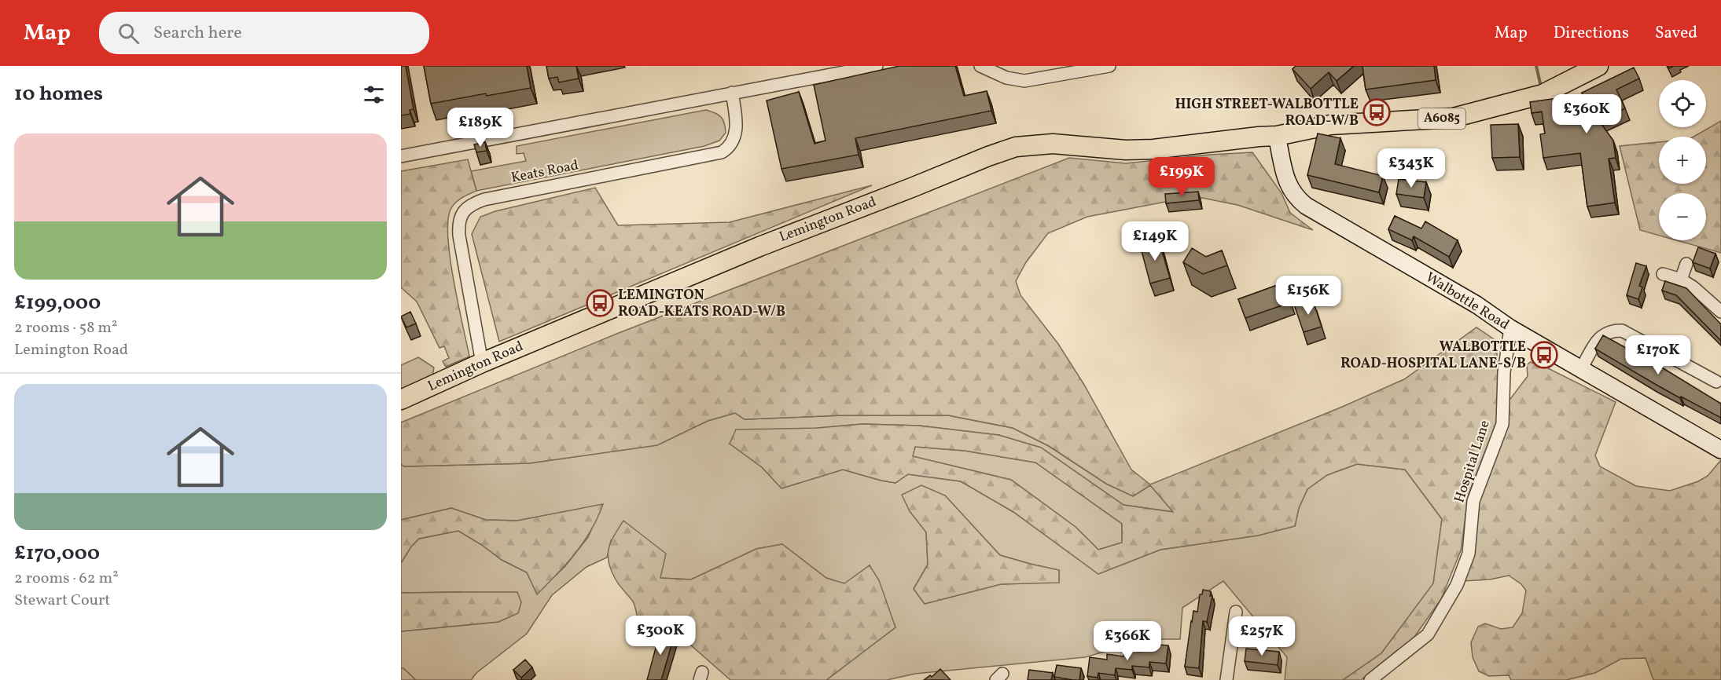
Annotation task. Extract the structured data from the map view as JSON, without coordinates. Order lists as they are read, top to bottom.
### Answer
{
  "streets": {
    "main road": ["A6085", "Lemington Road"],
    "street": ["Keats Road", "Walbottle Road", "Hospital Lane"]
  },
  "crossings": [
    ["A6085", "Lemington Road"],
    ["A6085", "Walbottle Road"],
    ["Keats Road", "Lemington Road"],
    ["Lemington Road", "Walbottle Road"],
    ["Walbottle Road", "Hospital Lane"]
  ],
  "places": {
    "bus stop": ["HIGH STREET-WALBOTTLE ROAD-W/B", "LEMINGTON ROAD-KEATS ROAD-W/B", "WALBOTTLE ROAD-HOSPITAL LANE-S/B"]
  },
  "page": {
    "header": "Map",
    "search": "Search here",
    "nav": ["Map", "Directions", "Saved"],
    "heading": "10 homes",
    "map_buttons": ["+", "−"],
    "price": [
      "£360K",
      "£189K",
      "£343K",
      "£199K",
      "£149K",
      "£156K",
      "£170K",
      "£300K",
      "£257K",
      "£366K"
    ],
    "list": [
      {
        "name": "£199,000",
        "note": "2 rooms · 58 m² · Lemington Road"
      },
      {
        "name": "£170,000",
        "note": "2 rooms · 62 m² · Stewart Court"
      }
    ]
  }
}
